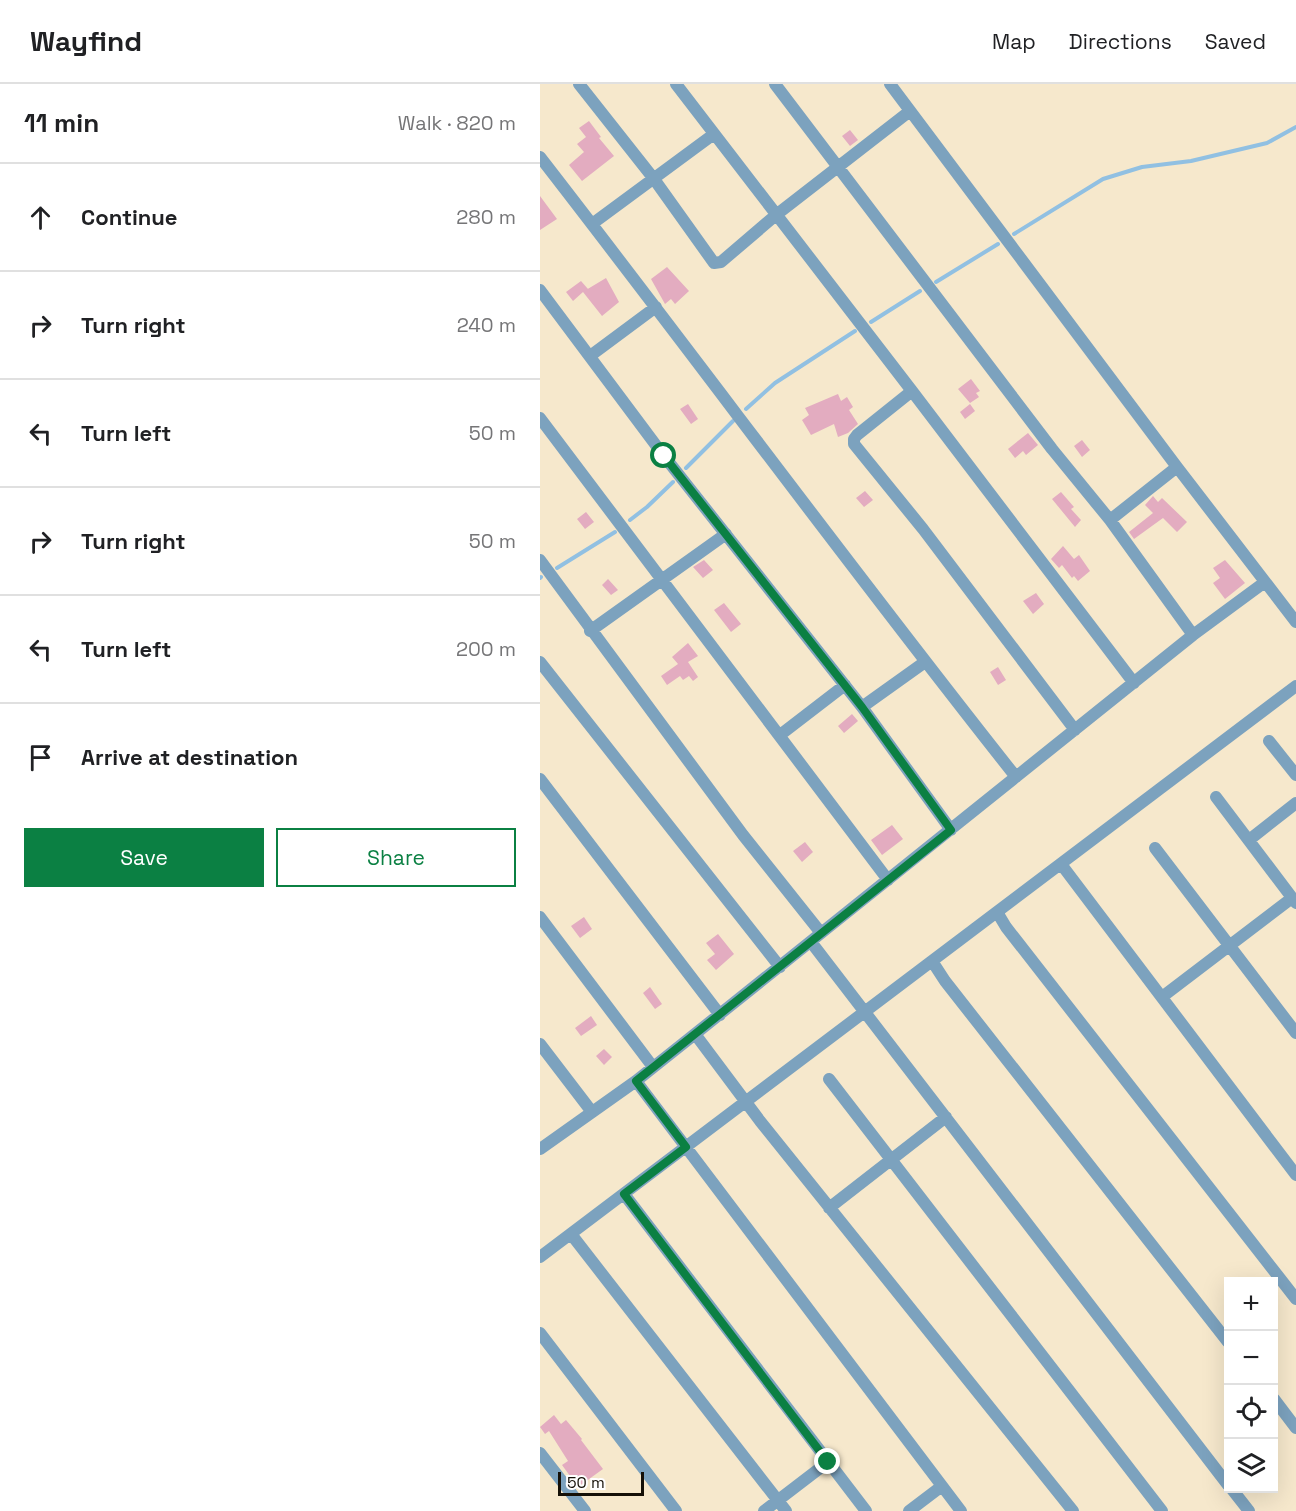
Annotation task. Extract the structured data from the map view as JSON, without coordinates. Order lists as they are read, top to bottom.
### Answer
{
  "scale_bar": "50 m",
  "page": {
    "header": "Wayfind",
    "nav": ["Map", "Directions", "Saved"],
    "heading": ["11 min", "Walk · 820 m"],
    "list": [
      ["Continue", "280 m"],
      ["Turn right", "240 m"],
      ["Turn left", "50 m"],
      ["Turn right", "50 m"],
      ["Turn left", "200 m"],
      "Arrive at destination"
    ],
    "buttons": ["Save", "Share"],
    "map_buttons": ["+", "−"],
    "scale": "50 m"
  }
}
